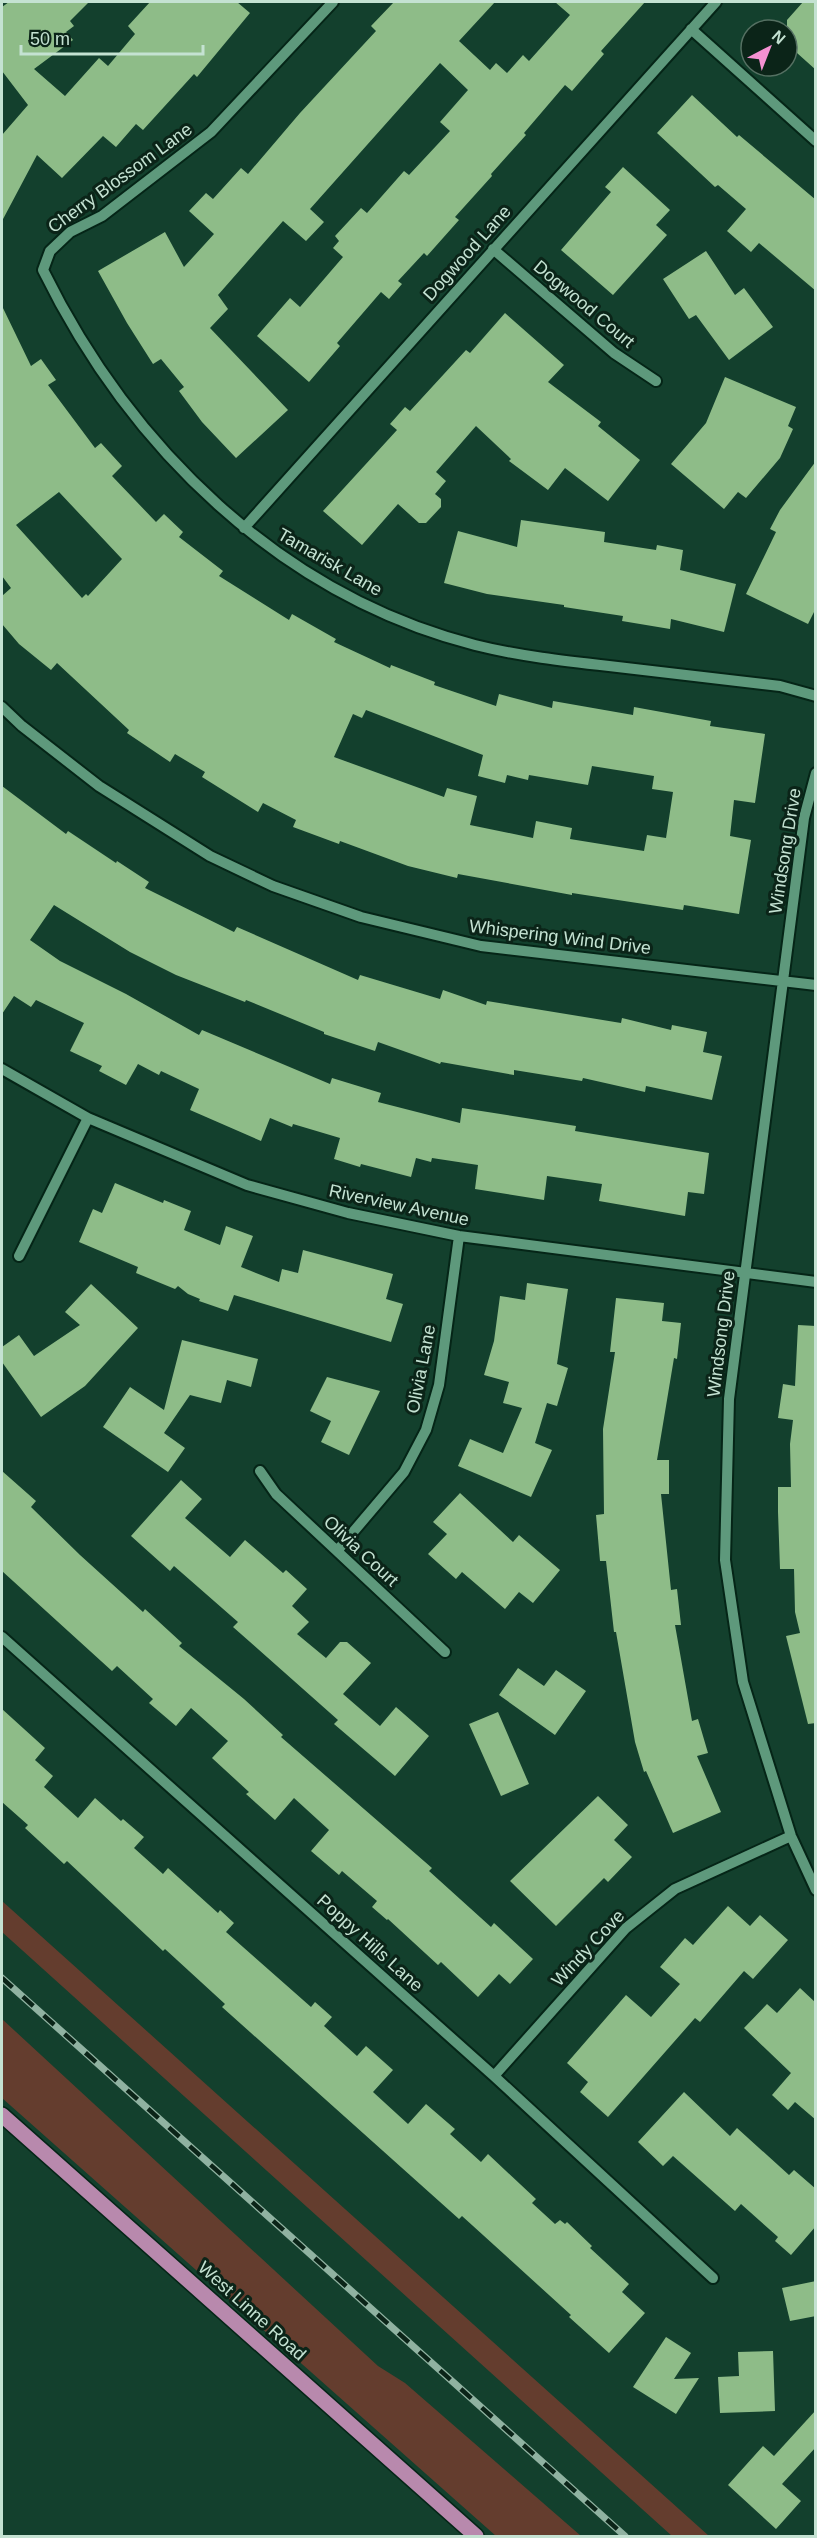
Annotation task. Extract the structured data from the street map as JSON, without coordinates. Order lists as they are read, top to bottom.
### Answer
{
  "streets": {
    "main road": ["West Linne Road"],
    "street": [
      "Cherry Blossom Lane",
      "Dogwood Lane",
      "Dogwood Court",
      "Tamarisk Lane",
      "Windsong Drive",
      "Whispering Wind Drive",
      "Riverview Avenue",
      "Olivia Lane",
      "Olivia Court",
      "Poppy Hills Lane",
      "Windy Cove"
    ]
  },
  "crossings": [
    ["Cherry Blossom Lane", "Tamarisk Lane"],
    ["Dogwood Lane", "Dogwood Court"],
    ["Dogwood Lane", "Tamarisk Lane"],
    ["Windsong Drive", "Whispering Wind Drive"],
    ["Windsong Drive", "Riverview Avenue"],
    ["Windsong Drive", "Windy Cove"],
    ["Riverview Avenue", "Olivia Lane"],
    ["Olivia Lane", "Olivia Court"],
    ["Poppy Hills Lane", "Windy Cove"]
  ],
  "scale_bar": "50 m",
  "north": "top right"
}
